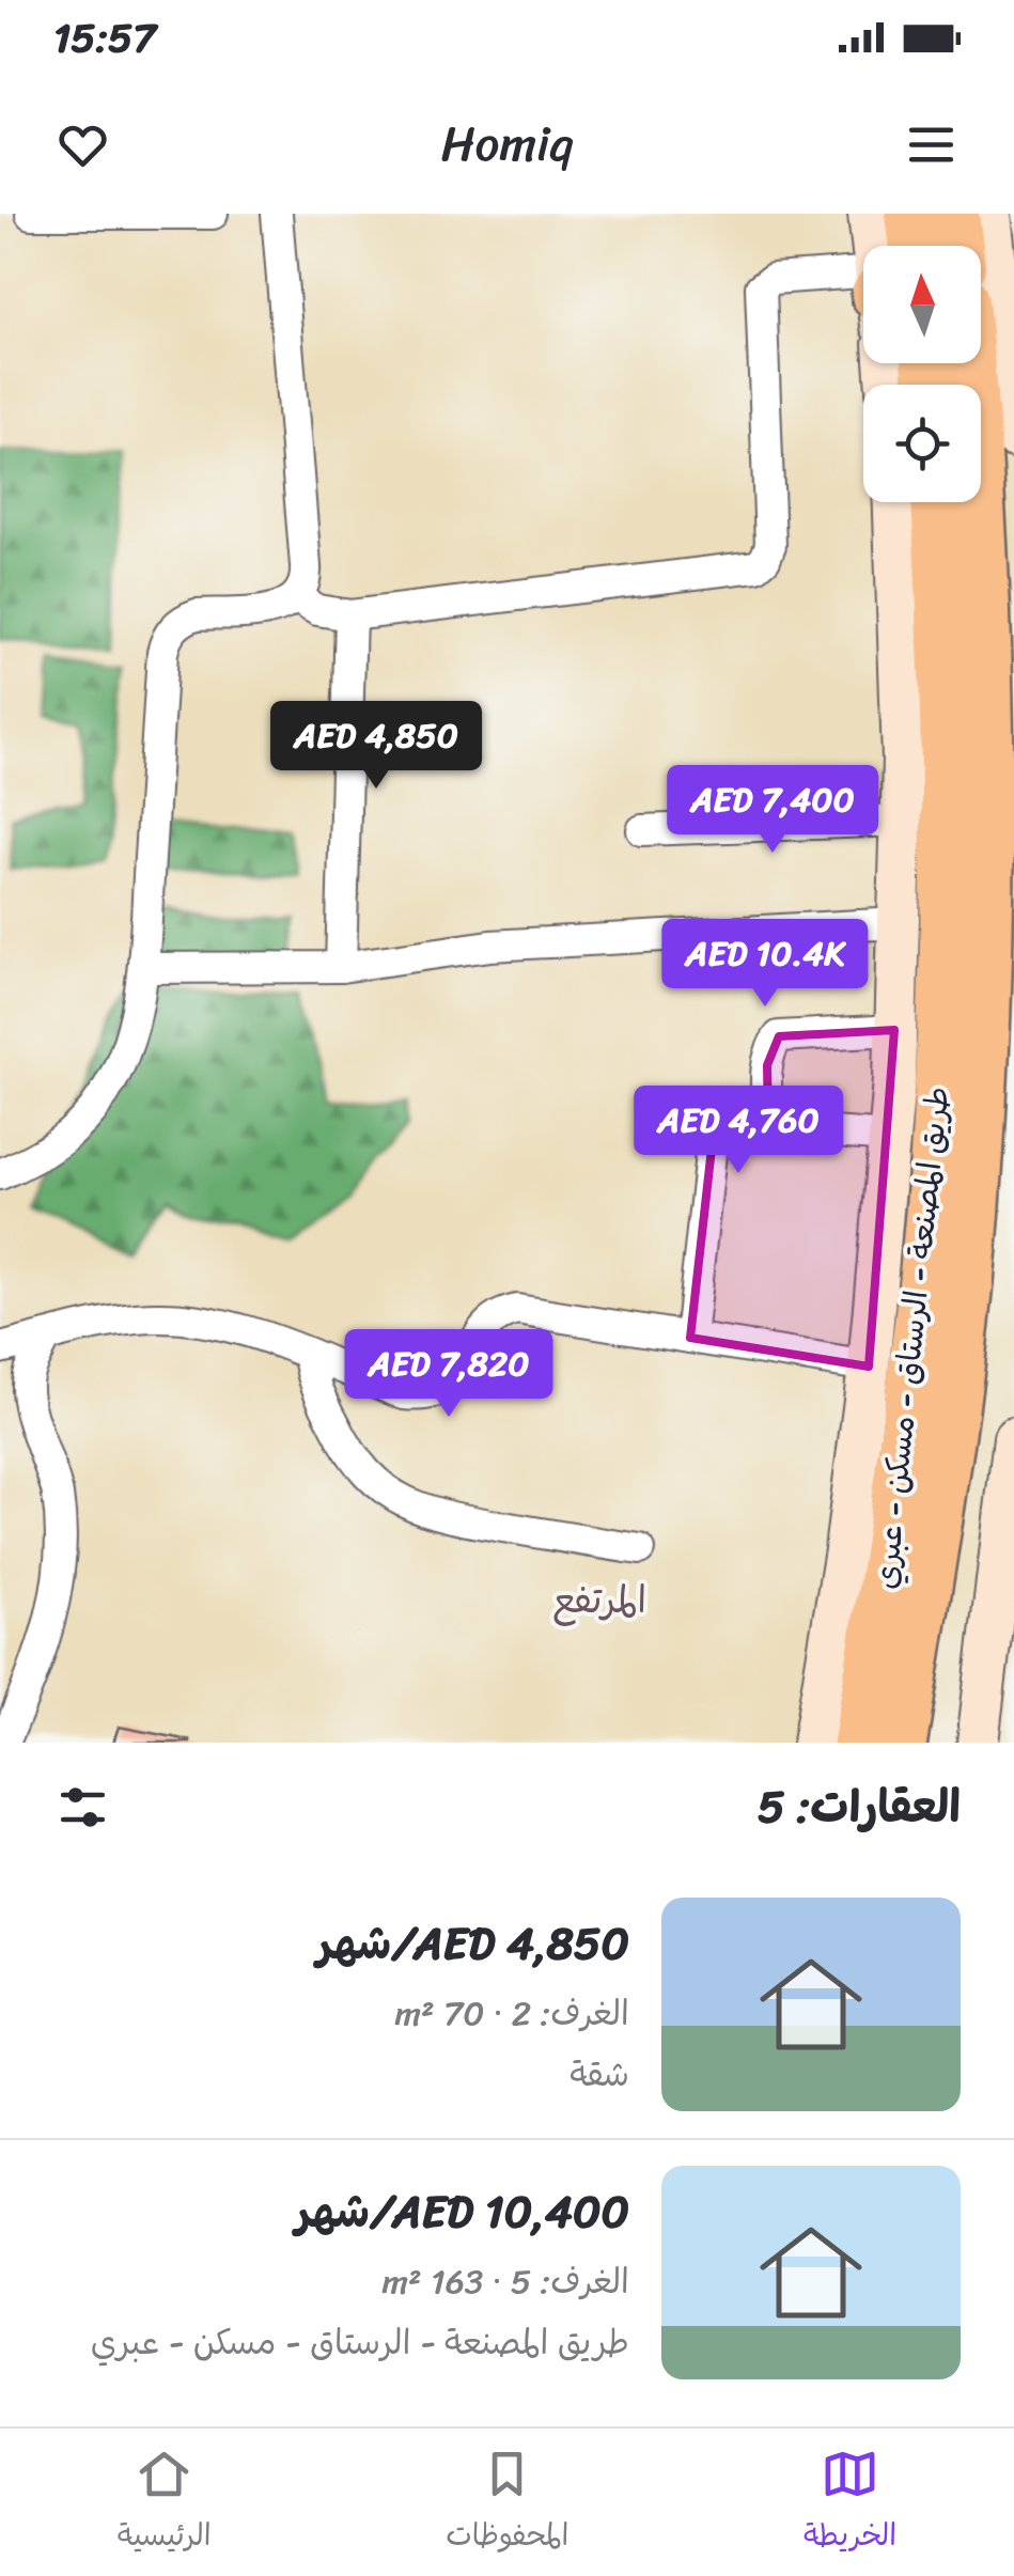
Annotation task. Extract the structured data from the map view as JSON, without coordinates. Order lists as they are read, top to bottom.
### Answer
{
  "streets": {
    "highway": ["طريق المصنعة - الرستاق - مسكن - عبري"]
  },
  "districts": ["المرتفع"],
  "north": "top",
  "page": {
    "status": "15:57",
    "header": "Homiq",
    "price": [
      "AED 4,850",
      "AED 7,400",
      "AED 10.4K",
      "AED 4,760",
      "AED 7,820"
    ],
    "heading": "العقارات: 5",
    "list": [
      {
        "name": "AED 4,850/شهر",
        "note": "الغرف: 2 · 70 m² · شقة"
      },
      {
        "name": "AED 10,400/شهر",
        "note": "الغرف: 5 · 163 m² · طريق المصنعة - الرستاق - مسكن - عبري"
      }
    ],
    "tabs": ["الخريطة", "المحفوظات", "الرئيسية"]
  }
}
